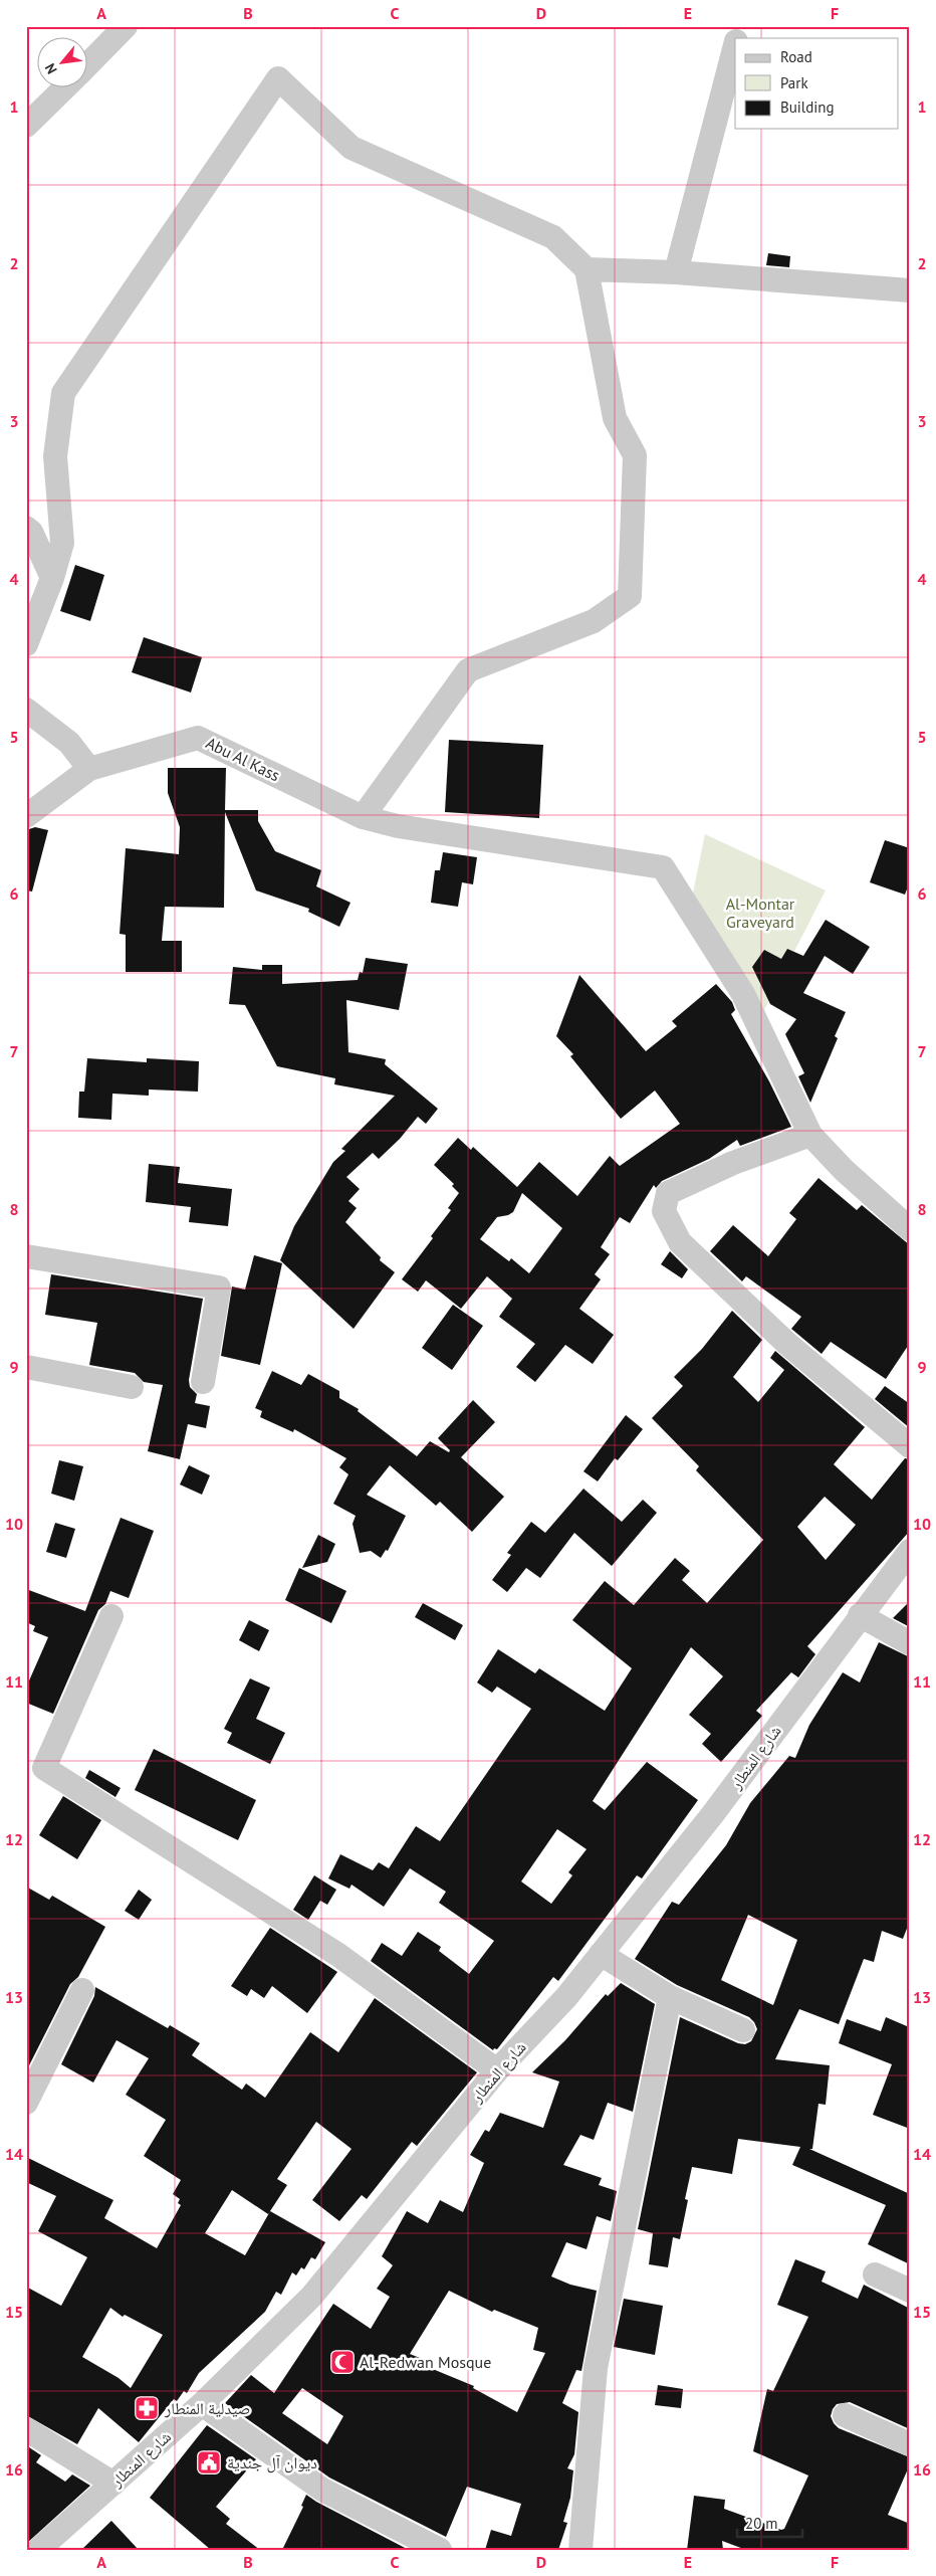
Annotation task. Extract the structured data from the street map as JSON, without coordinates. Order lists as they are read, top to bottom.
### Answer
{
  "streets": {
    "street": ["Abu Al Kass", "شارع المنطار"]
  },
  "parks": ["Al-Montar Graveyard"],
  "places": {
    "mosque": ["Al-Redwan Mosque"],
    "pharmacy": ["صيدلية المنطار"],
    "public building": ["ديوان آل جندية"]
  },
  "legend": ["Road", "Park", "Building"],
  "scale_bar": "20 m",
  "north": "bottom left",
  "grid": {
    "columns": [
      "A",
      "B",
      "C",
      "D",
      "E",
      "F"
    ],
    "rows": [
      "1",
      "2",
      "3",
      "4",
      "5",
      "6",
      "7",
      "8",
      "9",
      "10",
      "11",
      "12",
      "13",
      "14",
      "15",
      "16"
    ]
  }
}
